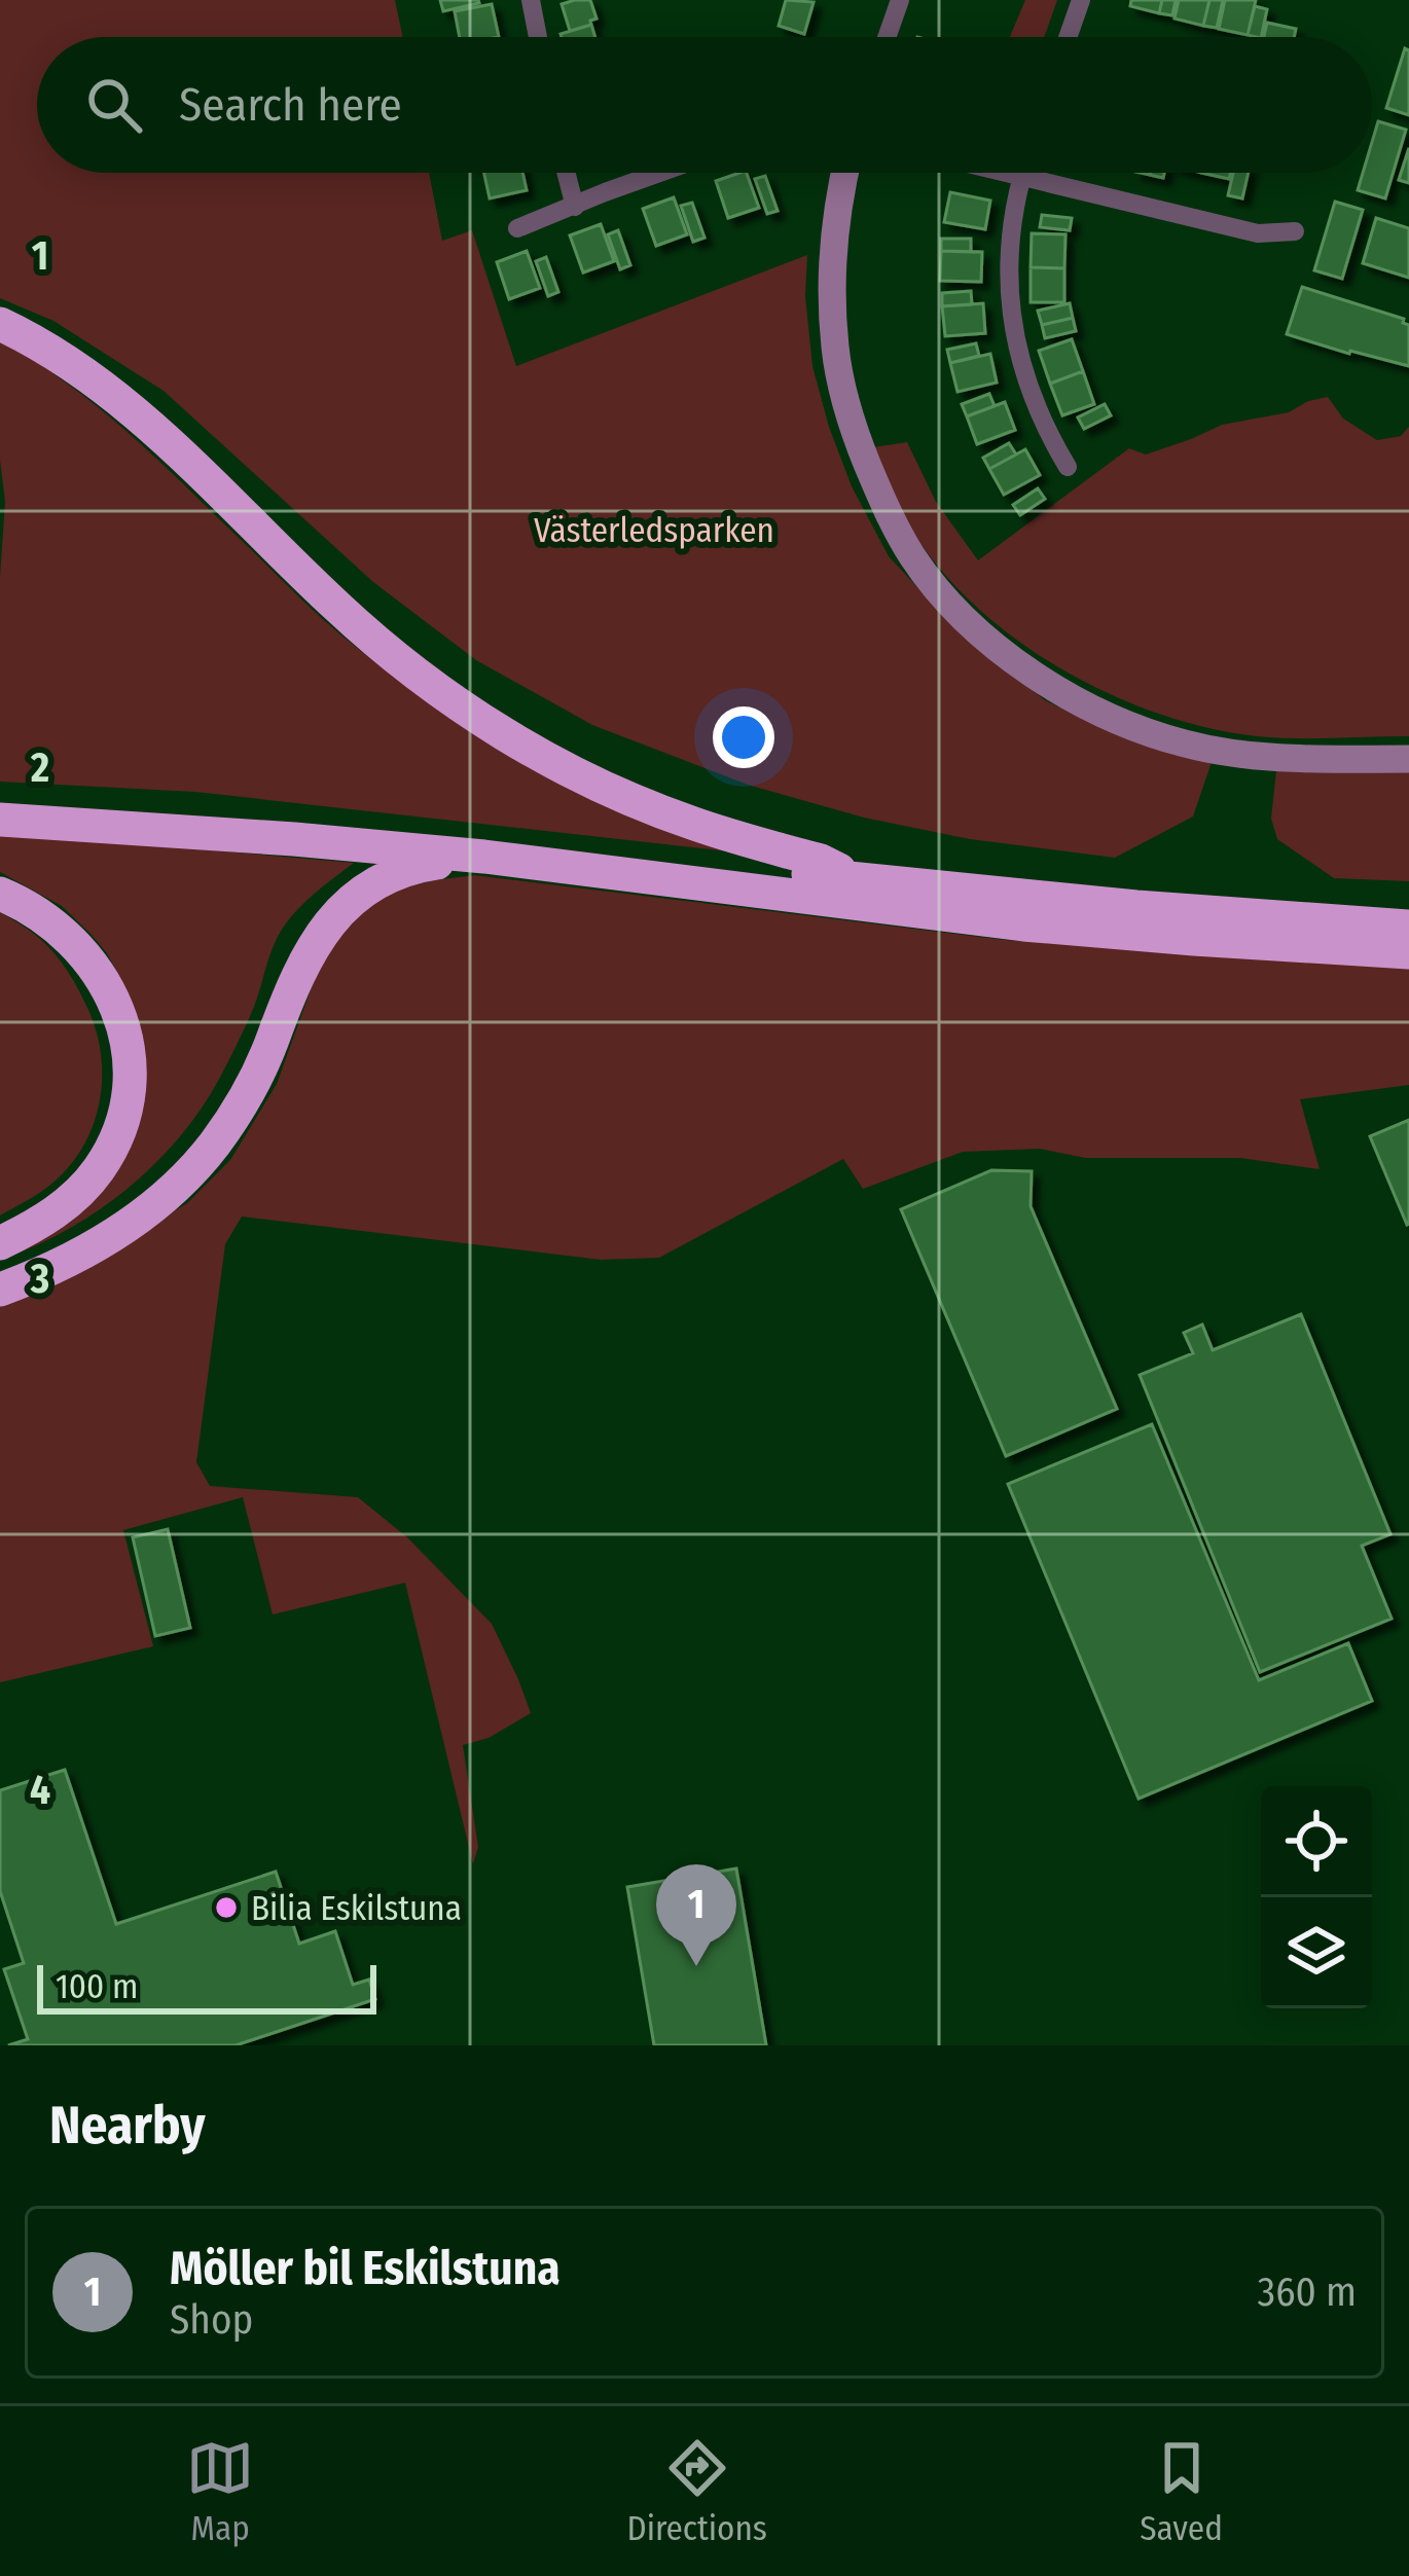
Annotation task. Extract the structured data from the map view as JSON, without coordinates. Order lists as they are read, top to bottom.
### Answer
{
  "parks": ["Västerledsparken"],
  "places": ["Bilia Eskilstuna"],
  "scale_bar": "100 m",
  "page": {
    "search": "Search here",
    "pins": "1",
    "scale": "100 m",
    "heading": "Nearby",
    "list": [
      {
        "mark": "1",
        "name": "Möller bil Eskilstuna",
        "note": "Shop",
        "value": "360 m"
      }
    ],
    "nav": ["Map", "Directions", "Saved"]
  },
  "grid": {
    "rows": [
      "1",
      "2",
      "3",
      "4"
    ]
  }
}
